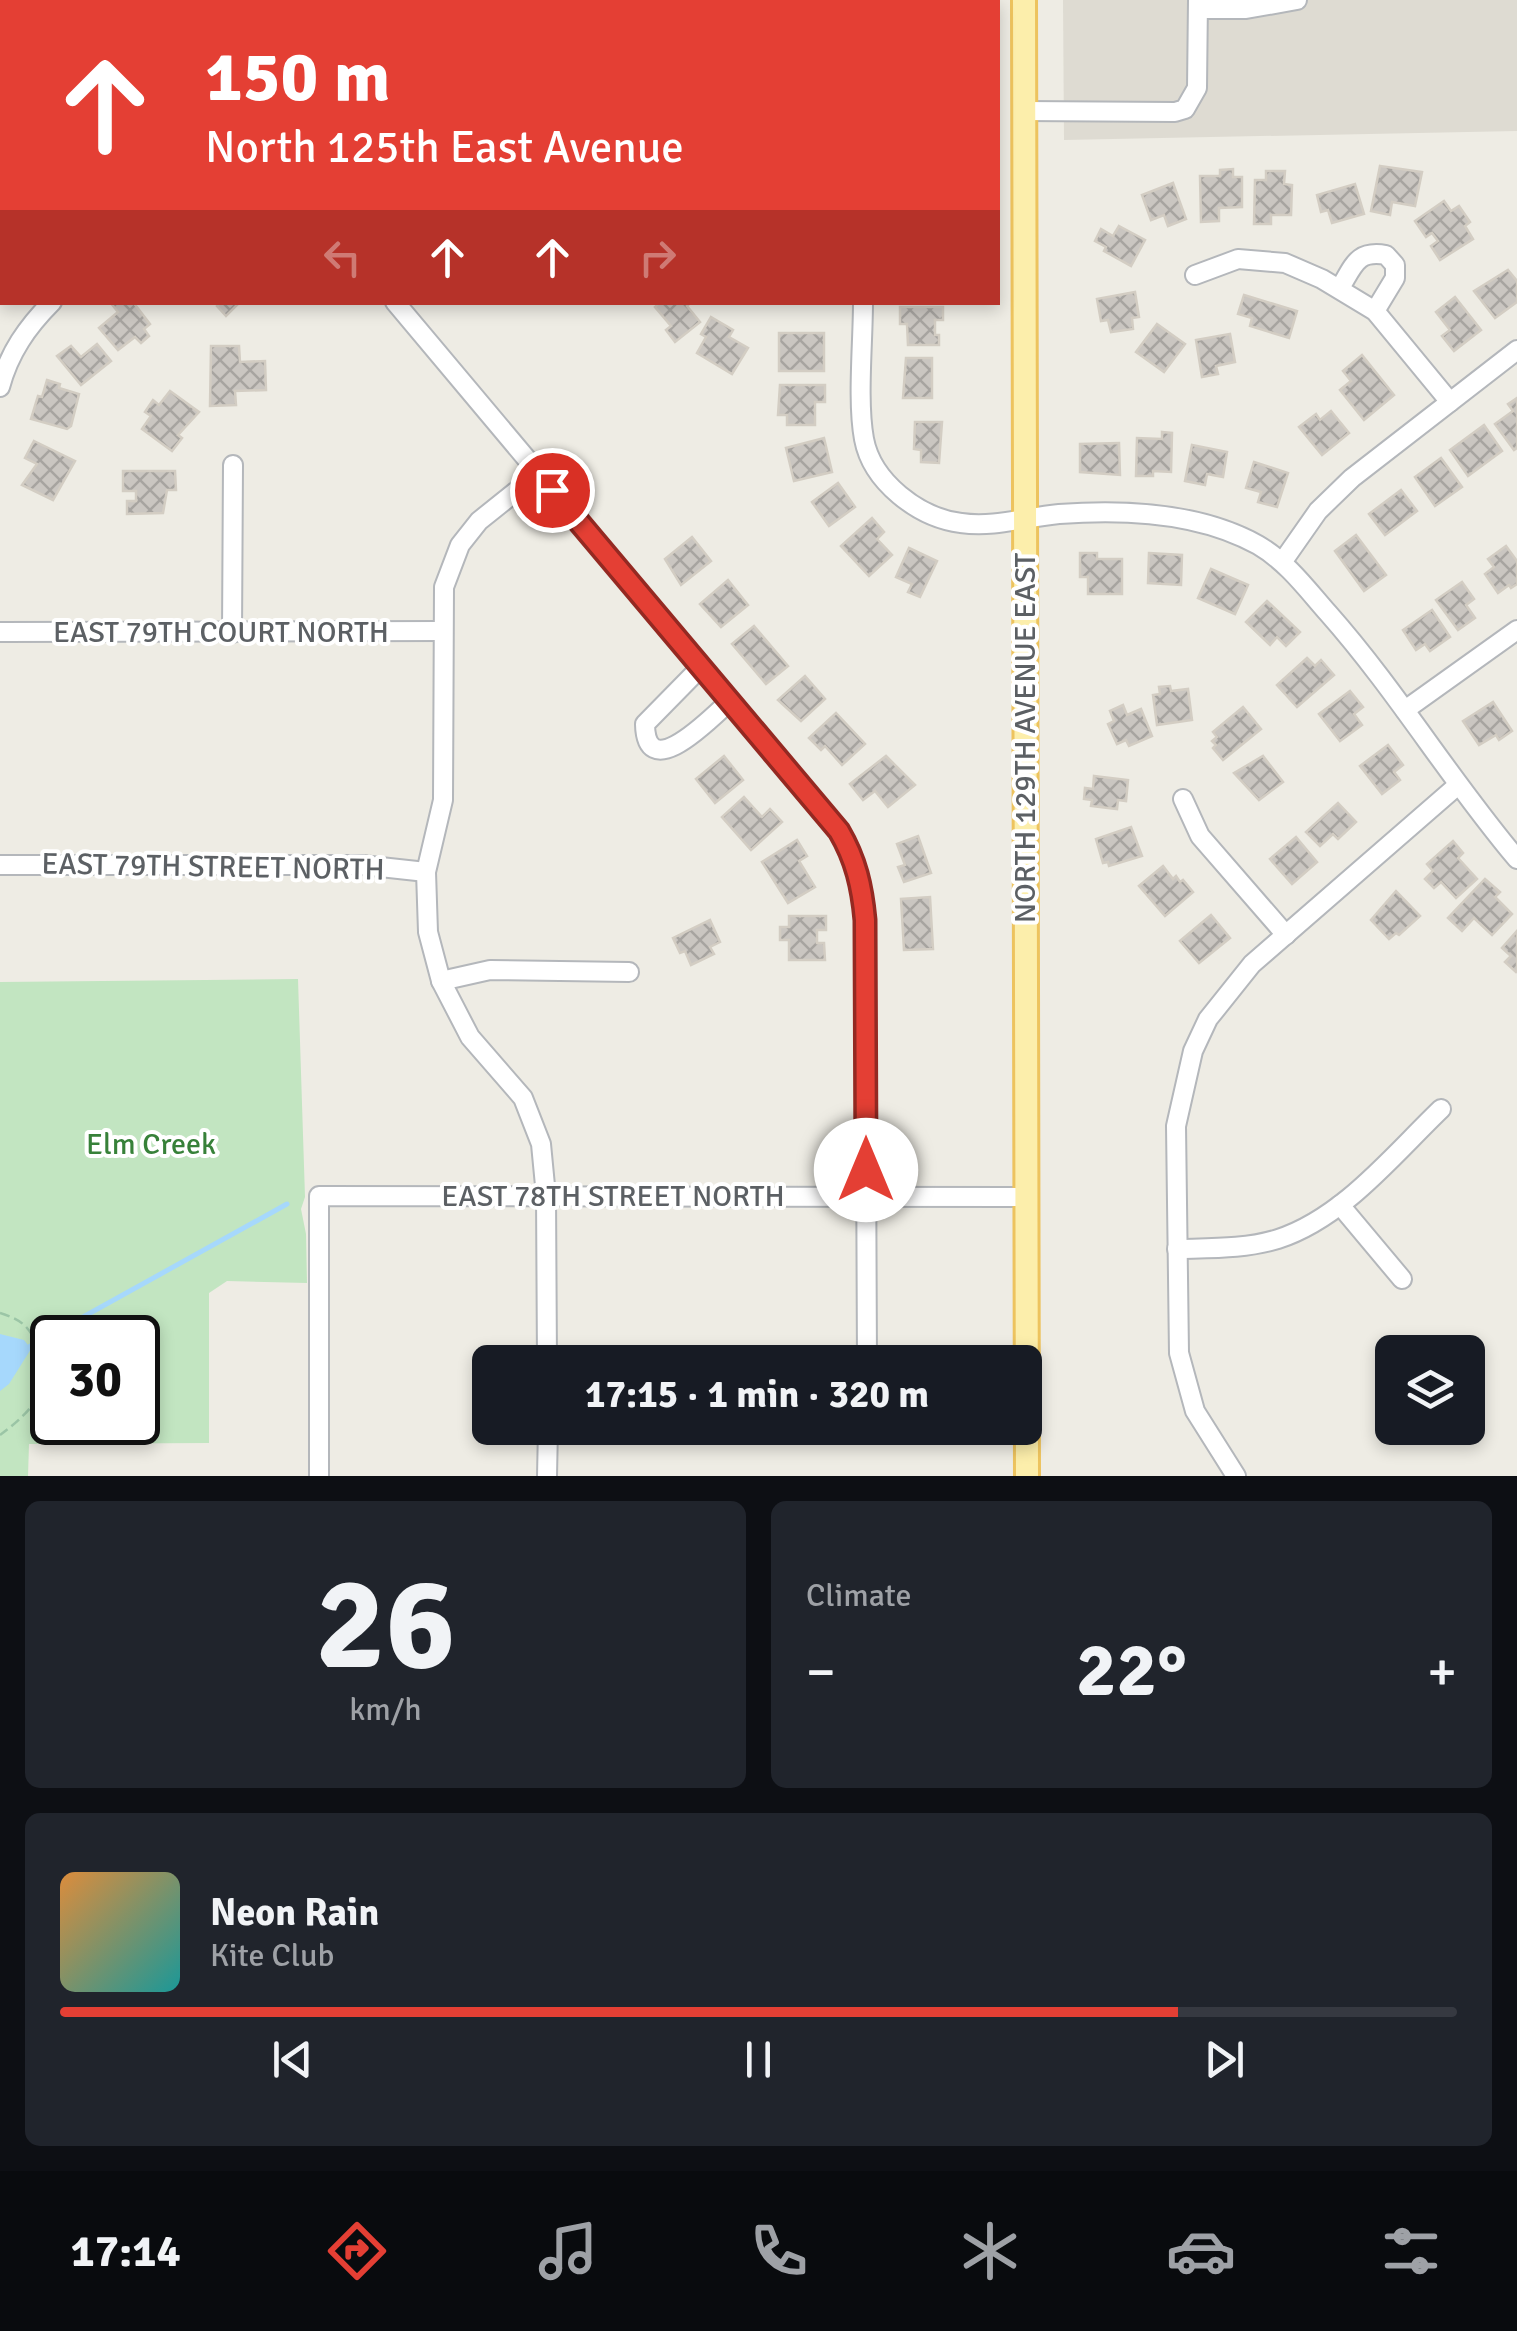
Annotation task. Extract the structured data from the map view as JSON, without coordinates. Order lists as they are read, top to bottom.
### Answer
{
  "streets": {
    "main road": ["NORTH 129TH AVENUE EAST"],
    "street": ["EAST 79TH COURT NORTH", "EAST 79TH STREET NORTH", "EAST 78TH STREET NORTH"]
  },
  "crossings": [
    ["NORTH 129TH AVENUE EAST", "EAST 78TH STREET NORTH"]
  ],
  "parks": ["Elm Creek"],
  "page": {
    "turn": ["150 m", "North 125th East Avenue"],
    "limit": "30",
    "trip": "17:15 · 1 min · 320 m",
    "tile": [
      ["26", "km/h"],
      "Climate"
    ],
    "heat": ["−", "22°", "+"],
    "song": ["Neon Rain", "Kite Club"],
    "tabs": "17:14"
  }
}
